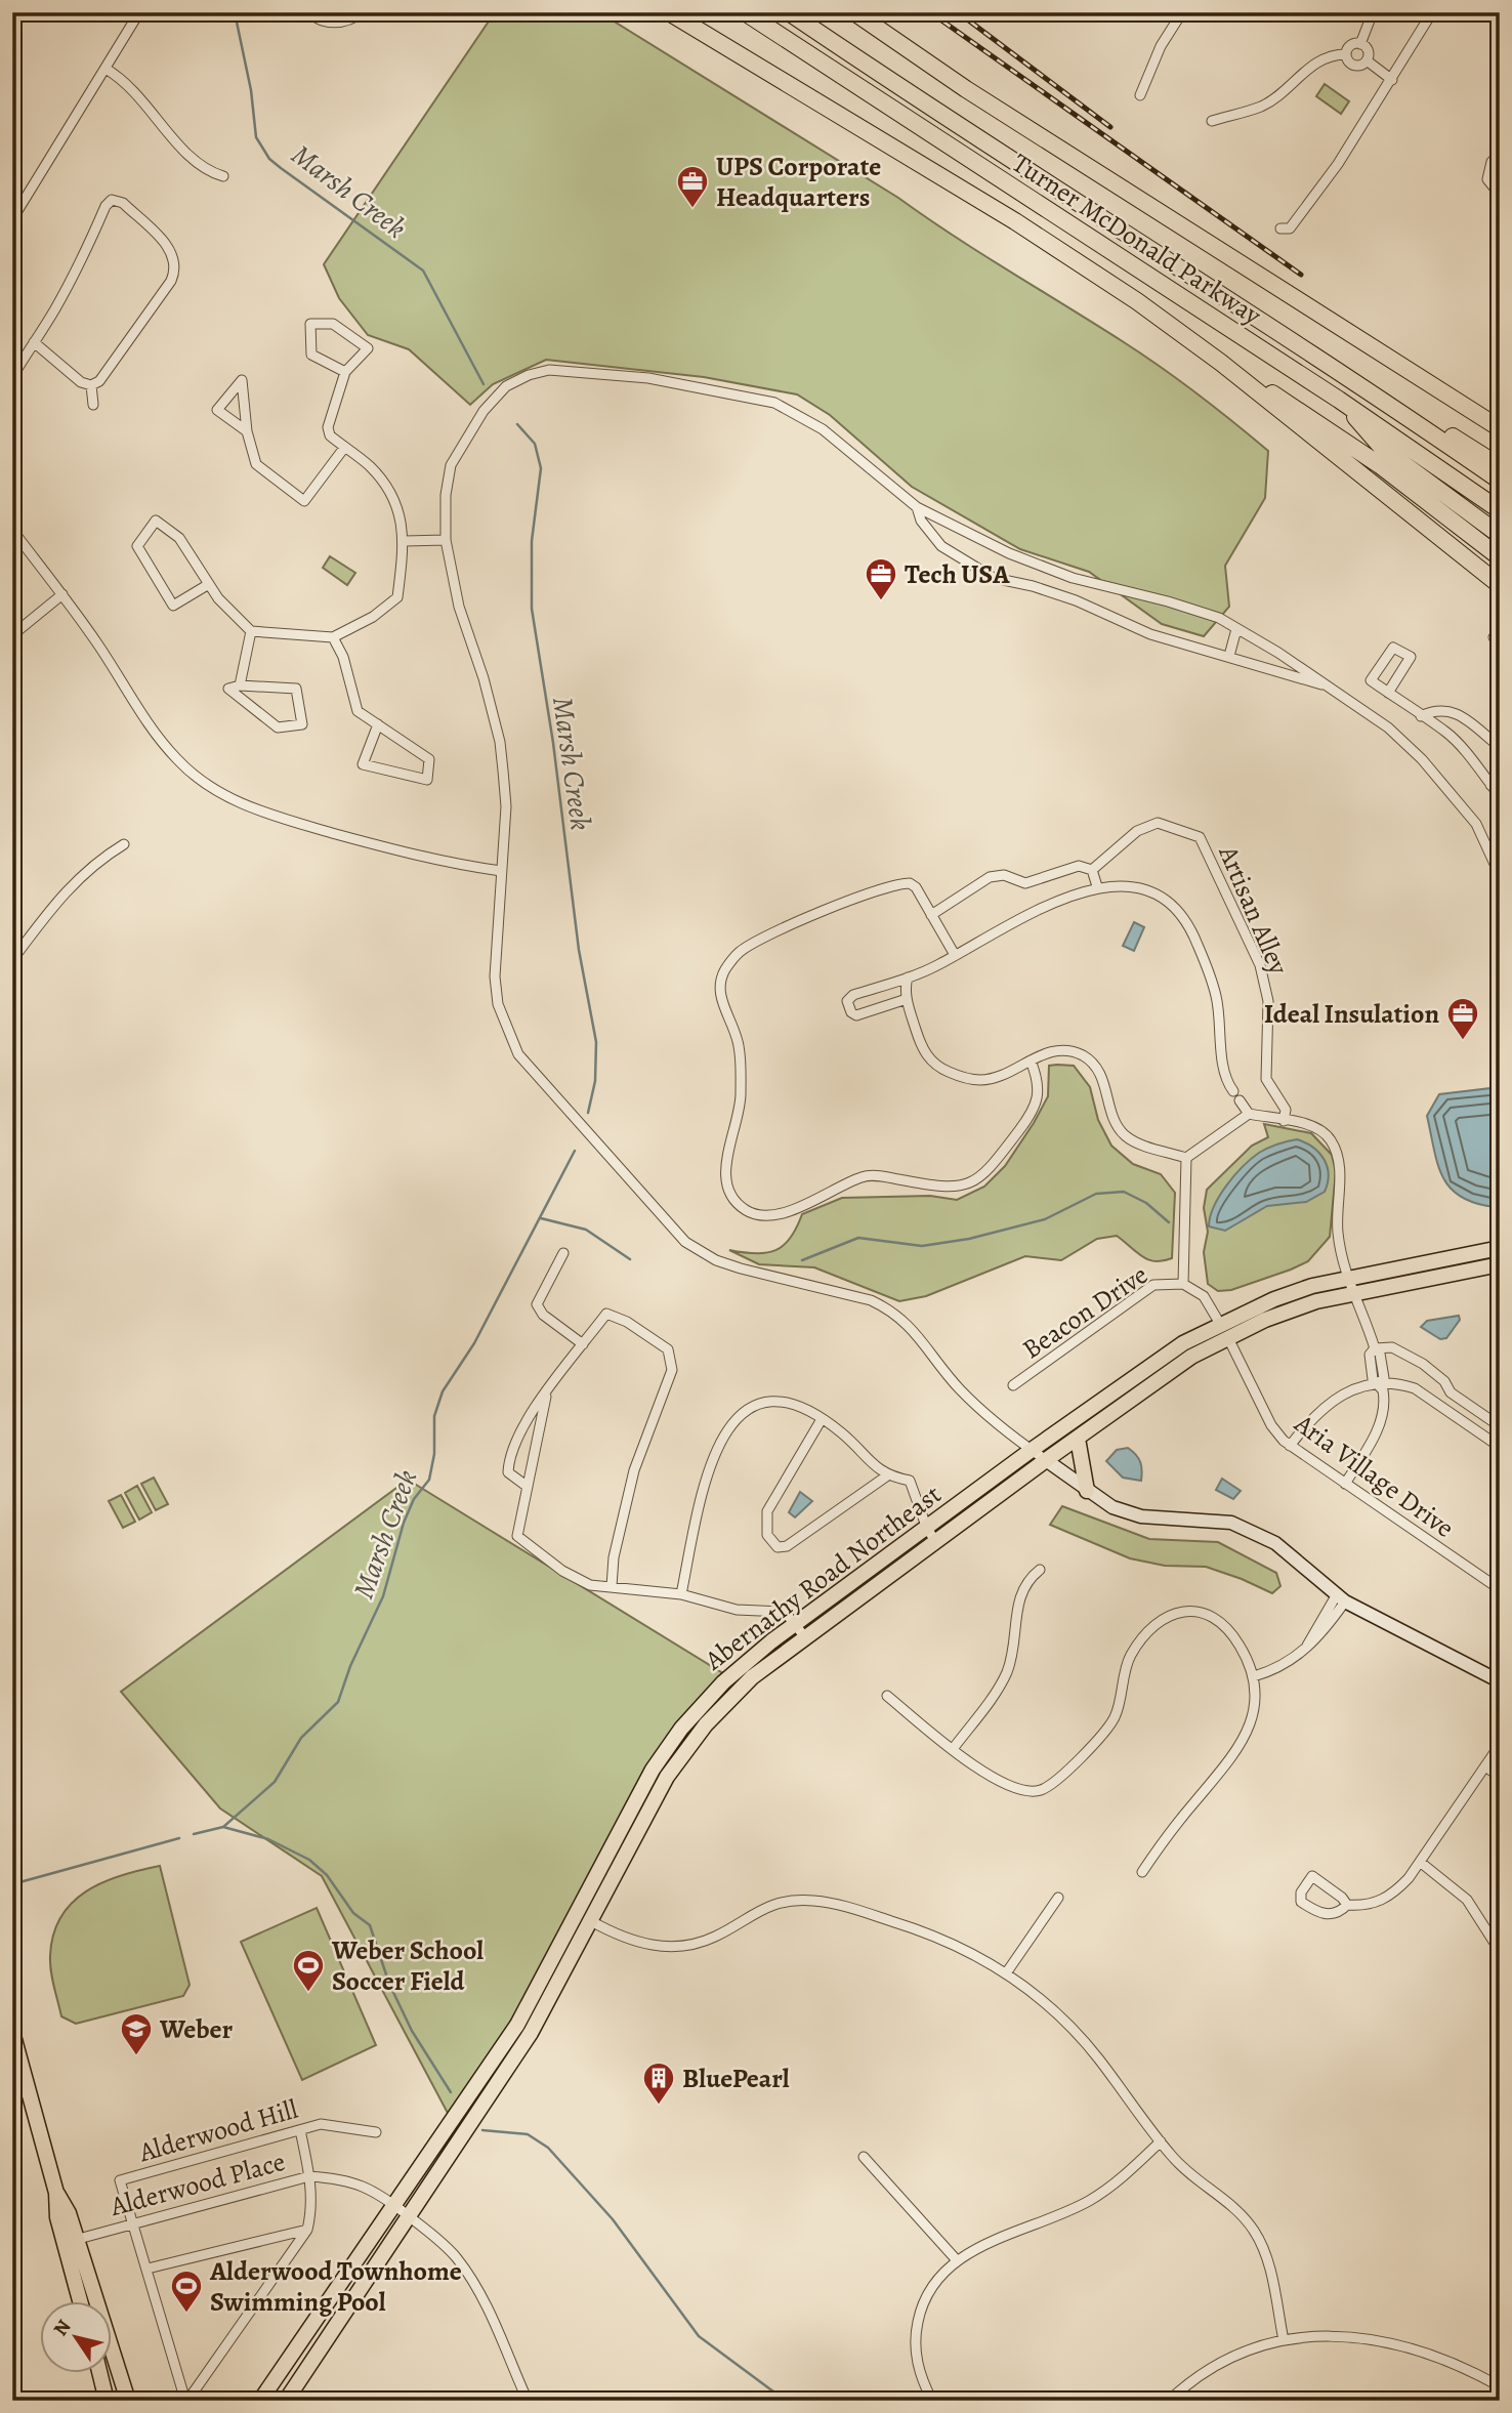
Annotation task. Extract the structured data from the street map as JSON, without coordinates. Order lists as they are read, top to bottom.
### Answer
{
  "streets": {
    "highway": ["Turner McDonald Parkway"],
    "main road": ["Abernathy Road Northeast"],
    "street": [
      "Artisan Alley",
      "Beacon Drive",
      "Aria Village Drive",
      "Alderwood Hill",
      "Alderwood Place"
    ]
  },
  "crossings": [
    ["Aria Village Drive", "Abernathy Road Northeast"],
    ["Abernathy Road Northeast", "Alderwood Place"],
    ["Alderwood Hill", "Alderwood Place"]
  ],
  "water": ["Marsh Creek"],
  "places": {
    "office": ["UPS Corporate Headquarters", "Tech USA", "Ideal Insulation"],
    "sports": ["Weber School Soccer Field", "Alderwood Townhome Swimming Pool"],
    "school or university": ["Weber"],
    "building": ["BluePearl"]
  },
  "north": "top left"
}
